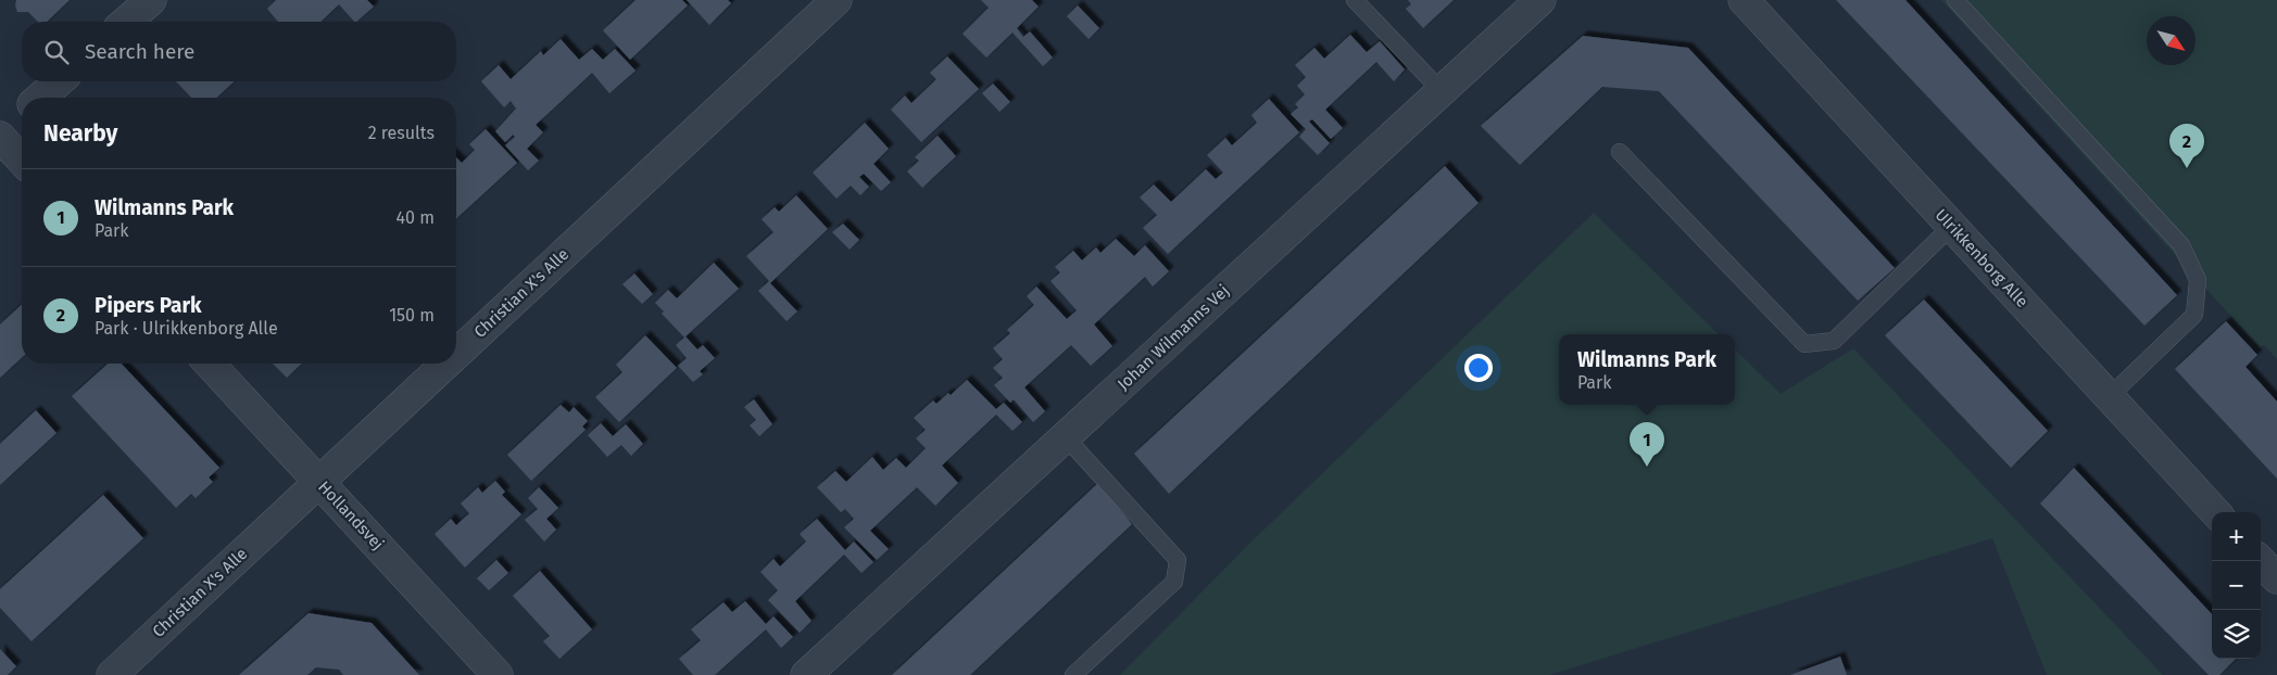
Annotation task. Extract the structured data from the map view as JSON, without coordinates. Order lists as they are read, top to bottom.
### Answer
{
  "streets": {
    "street": [
      "Ulrikkenborg Alle",
      "Christian X's Alle",
      "Johan Wilmanns Vej",
      "Hollandsvej"
    ]
  },
  "crossings": [
    ["Christian X's Alle", "Hollandsvej"]
  ],
  "north": "bottom right",
  "page": {
    "search": "Search here",
    "heading": ["Nearby", "2 results"],
    "pins": ["2", "1"],
    "list": [
      {
        "mark": "1",
        "name": "Wilmanns Park",
        "note": "Park",
        "value": "40 m"
      },
      {
        "mark": "2",
        "name": "Pipers Park",
        "note": "Park · Ulrikkenborg Alle",
        "value": "150 m"
      }
    ],
    "popup": ["Wilmanns Park", "Park"],
    "map_buttons": ["+", "−"]
  }
}
